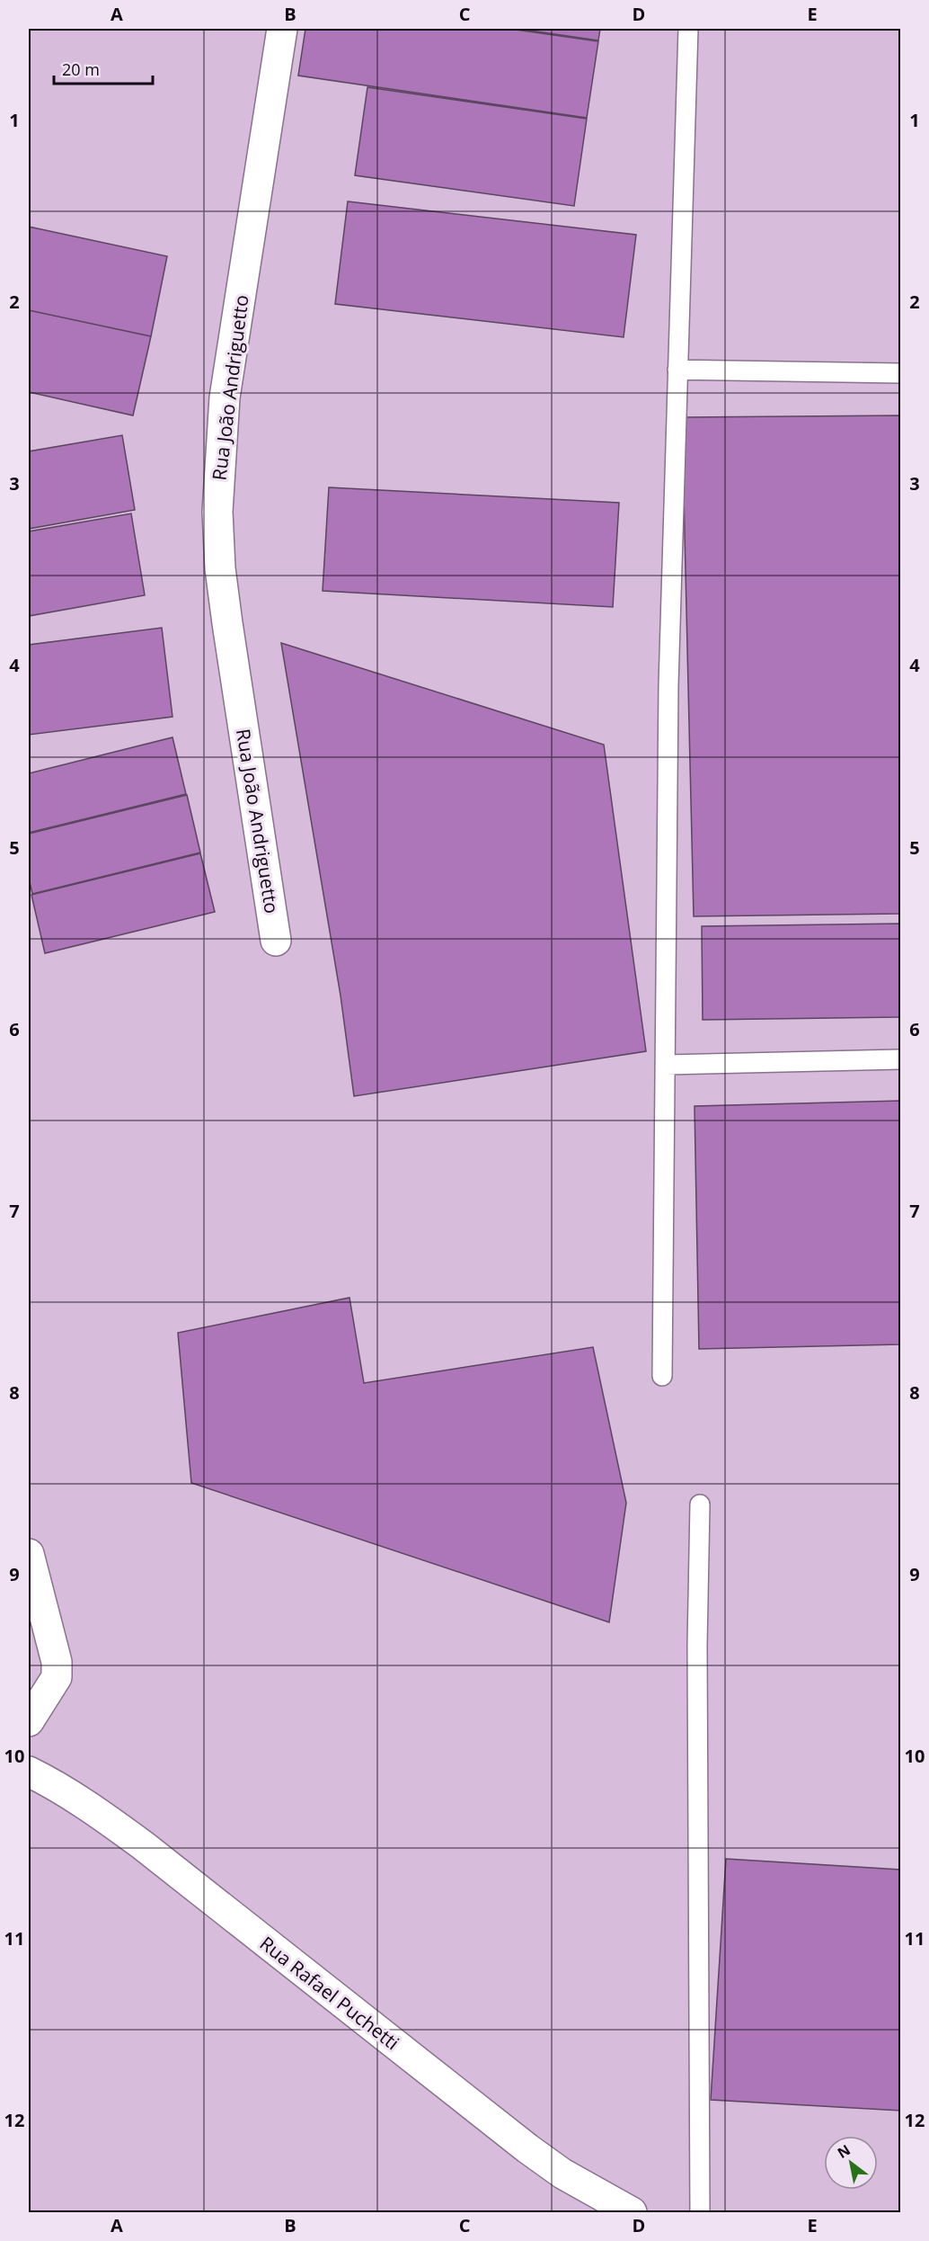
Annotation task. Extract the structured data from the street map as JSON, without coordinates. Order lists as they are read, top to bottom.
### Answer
{
  "streets": {
    "street": ["Rua João Andriguetto", "Rua Rafael Puchetti"]
  },
  "scale_bar": "20 m",
  "north": "top left",
  "grid": {
    "columns": [
      "A",
      "B",
      "C",
      "D",
      "E"
    ],
    "rows": [
      "1",
      "2",
      "3",
      "4",
      "5",
      "6",
      "7",
      "8",
      "9",
      "10",
      "11",
      "12"
    ]
  }
}
